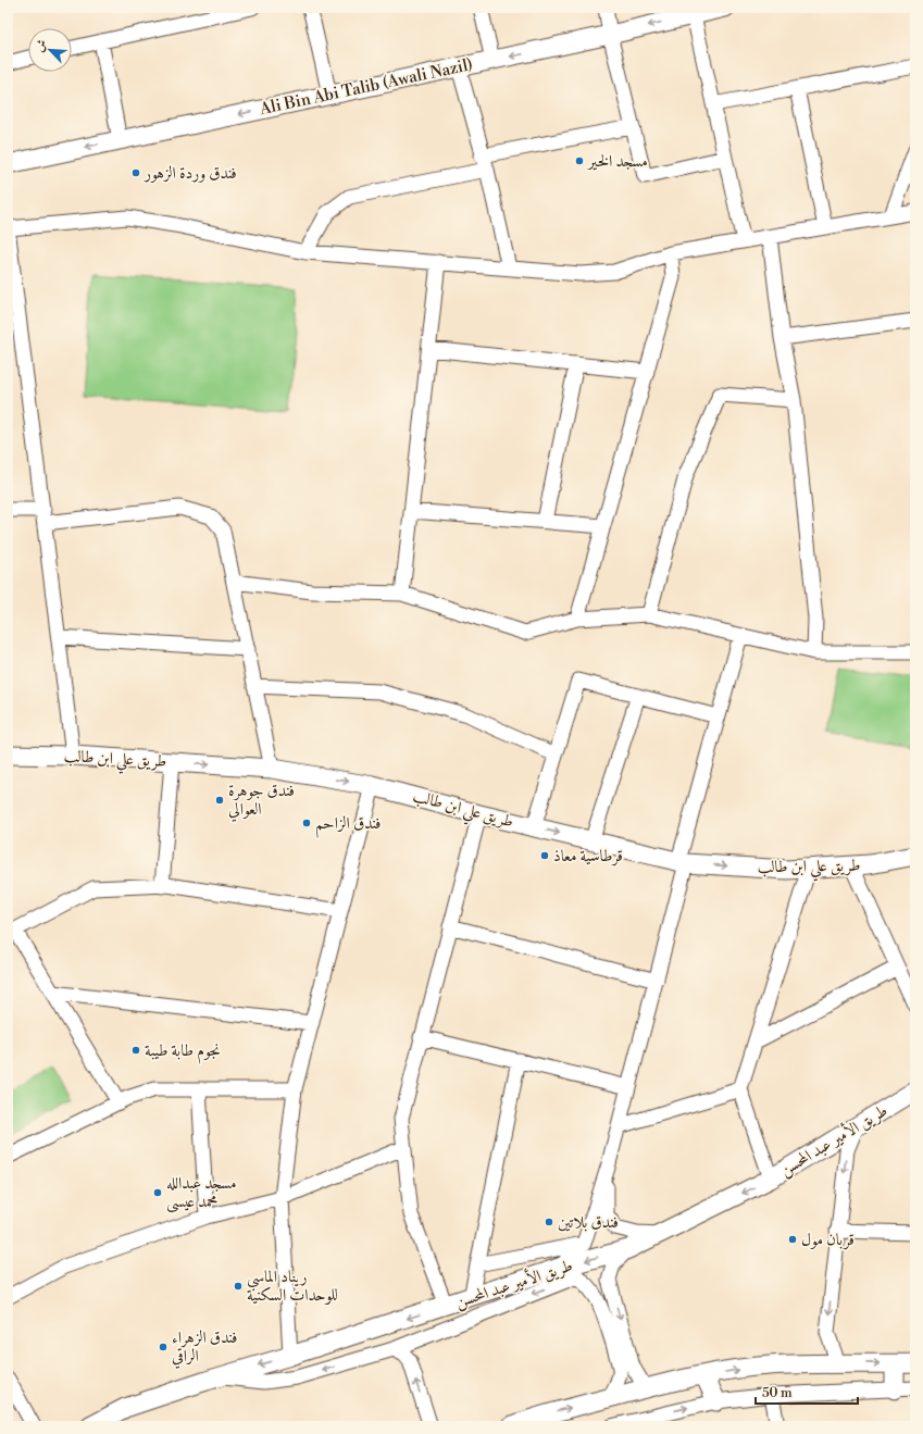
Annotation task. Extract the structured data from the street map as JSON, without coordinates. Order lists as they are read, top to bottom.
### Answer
{
  "streets": {
    "main road": ["Ali Bin Abi Talib (Awali Nazil)", "طريق علي ابن طالب", "طريق الأمير عبد المحسن"]
  },
  "one_way": ["Ali Bin Abi Talib (Awali Nazil)", "طريق علي ابن طالب", "طريق الأمير عبد المحسن"],
  "places": [
    "مسجد الخير",
    "فندق وردة الزهور",
    "فندق جوهرة العوالي",
    "فندق الزاحم",
    "قرطاسية معاذ",
    "نجوم طابة طيبة",
    "مسجد عبدالله محمد عيسى",
    "فندق بلاتين",
    "قربان مول",
    "ريناد الماسي للوحدات السكنية",
    "فندق الزهراء الراقي"
  ],
  "scale_bar": "50 m",
  "north": "top left"
}
